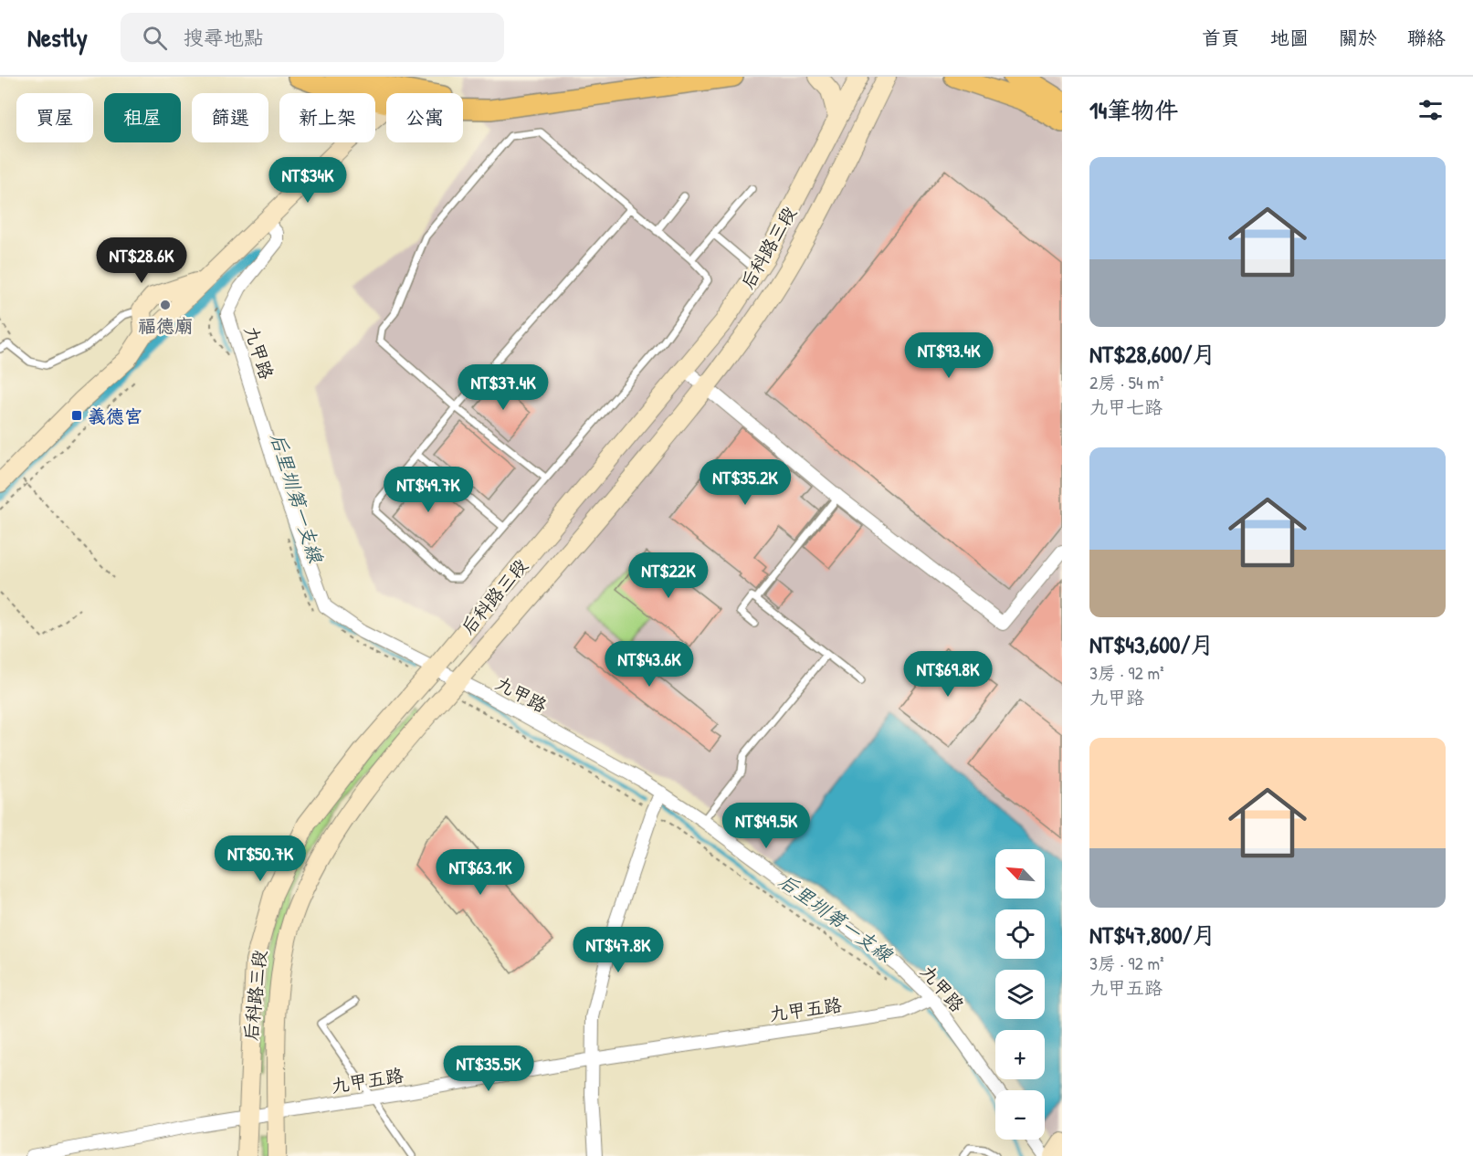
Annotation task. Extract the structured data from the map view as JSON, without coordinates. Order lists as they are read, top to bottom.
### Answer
{
  "streets": {
    "street": ["后科路三段", "九甲路", "九甲五路"]
  },
  "crossings": [
    ["后科路三段", "九甲路"],
    ["后科路三段", "九甲五路"],
    ["九甲路", "九甲五路"]
  ],
  "water": ["后里圳第一支線"],
  "places": {
    "other": ["福德廟"],
    "transit": ["義德宮"]
  },
  "north": "top left",
  "page": {
    "header": "Nestly",
    "search": "搜尋地點",
    "nav": [
      "首頁",
      "地圖",
      "關於",
      "聯絡"
    ],
    "heading": "14筆物件",
    "chip": [
      "買屋",
      "租屋",
      "篩選",
      "新上架",
      "公寓"
    ],
    "list": [
      {
        "name": "NT$28,600/月",
        "note": "2房 · 54 m² · 九甲七路"
      },
      {
        "name": "NT$43,600/月",
        "note": "3房 · 92 m² · 九甲路"
      },
      {
        "name": "NT$47,800/月",
        "note": "3房 · 92 m² · 九甲五路"
      }
    ],
    "price": [
      "NT$34K",
      "NT$28.6K",
      "NT$93.4K",
      "NT$37.4K",
      "NT$35.2K",
      "NT$49.7K",
      "NT$22K",
      "NT$43.6K",
      "NT$69.8K",
      "NT$49.5K",
      "NT$50.7K",
      "NT$63.1K",
      "NT$47.8K",
      "NT$35.5K"
    ],
    "map_buttons": ["+", "−"]
  }
}
